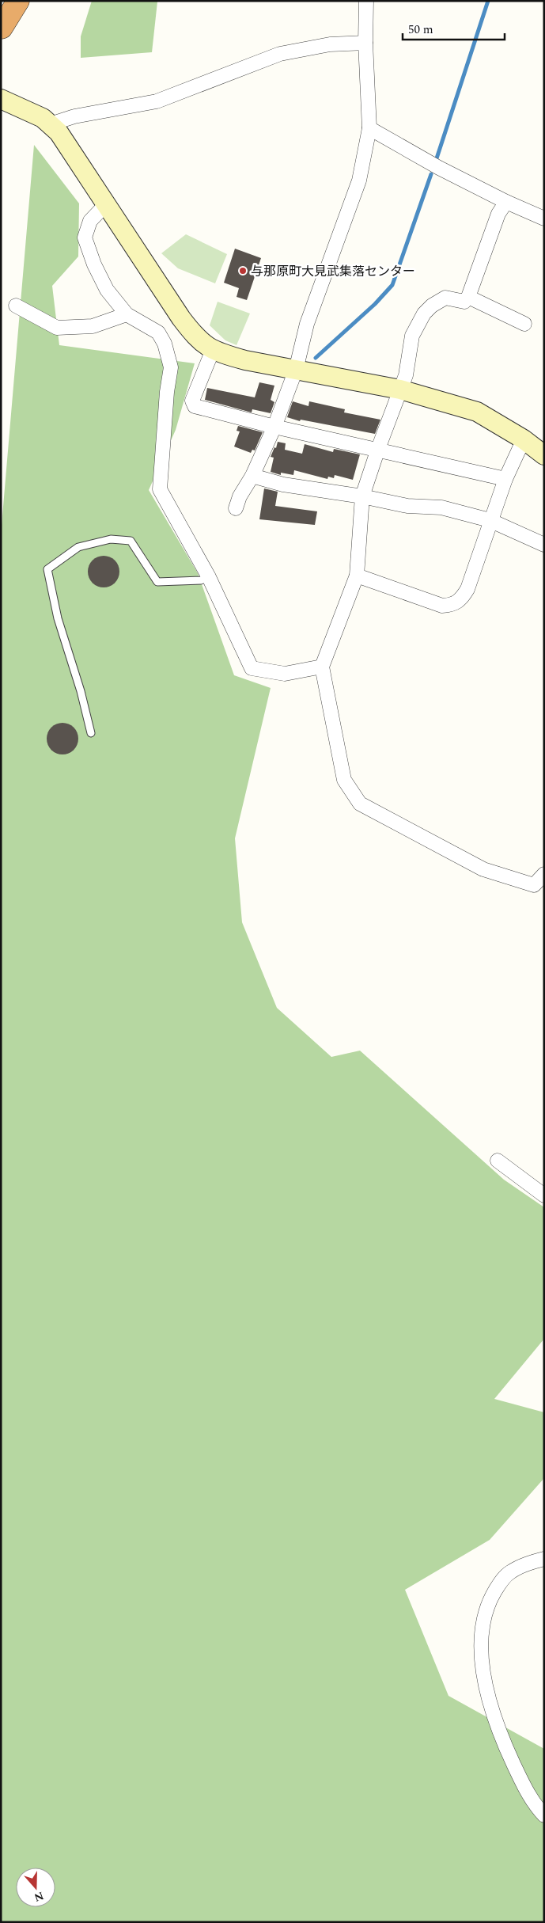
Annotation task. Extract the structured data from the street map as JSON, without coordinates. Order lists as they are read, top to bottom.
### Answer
{
  "places": ["与那原町大見武集落センター"],
  "scale_bar": "50 m",
  "north": "bottom"
}
